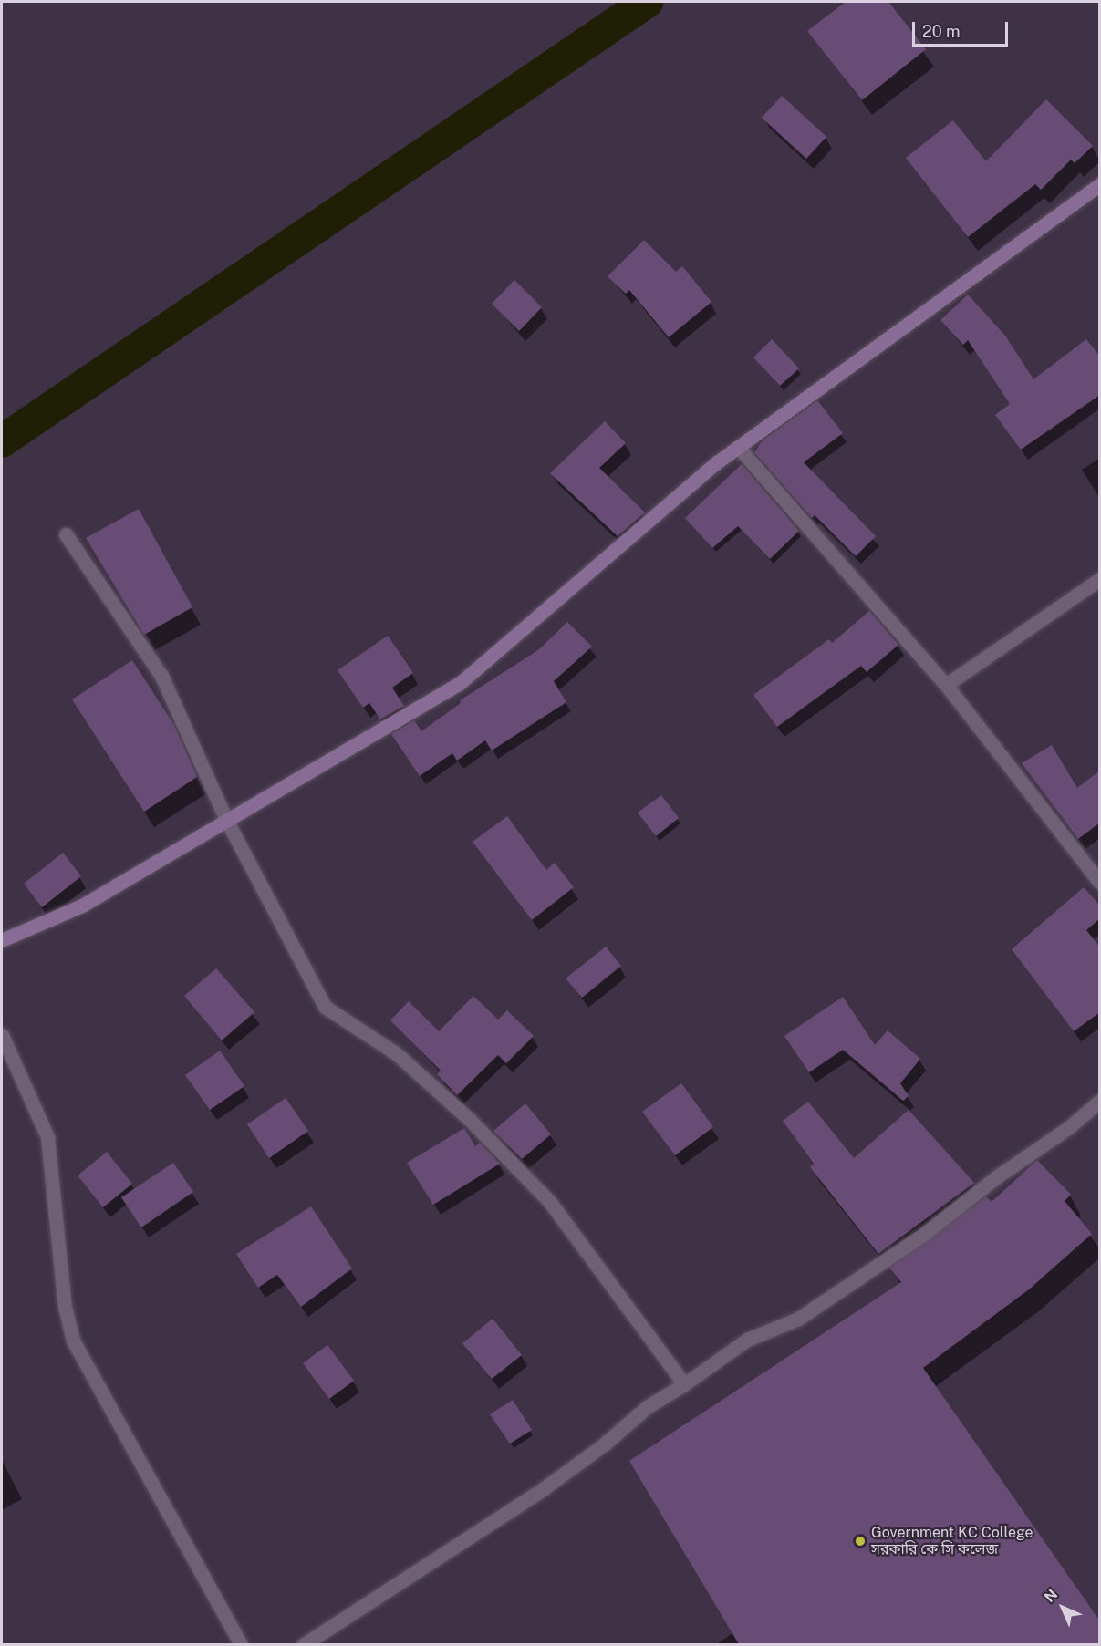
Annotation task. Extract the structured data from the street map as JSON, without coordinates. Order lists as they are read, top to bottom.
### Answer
{
  "places": ["Government KC College সরকারি কে সি কলেজ"],
  "scale_bar": "20 m",
  "north": "top left"
}
